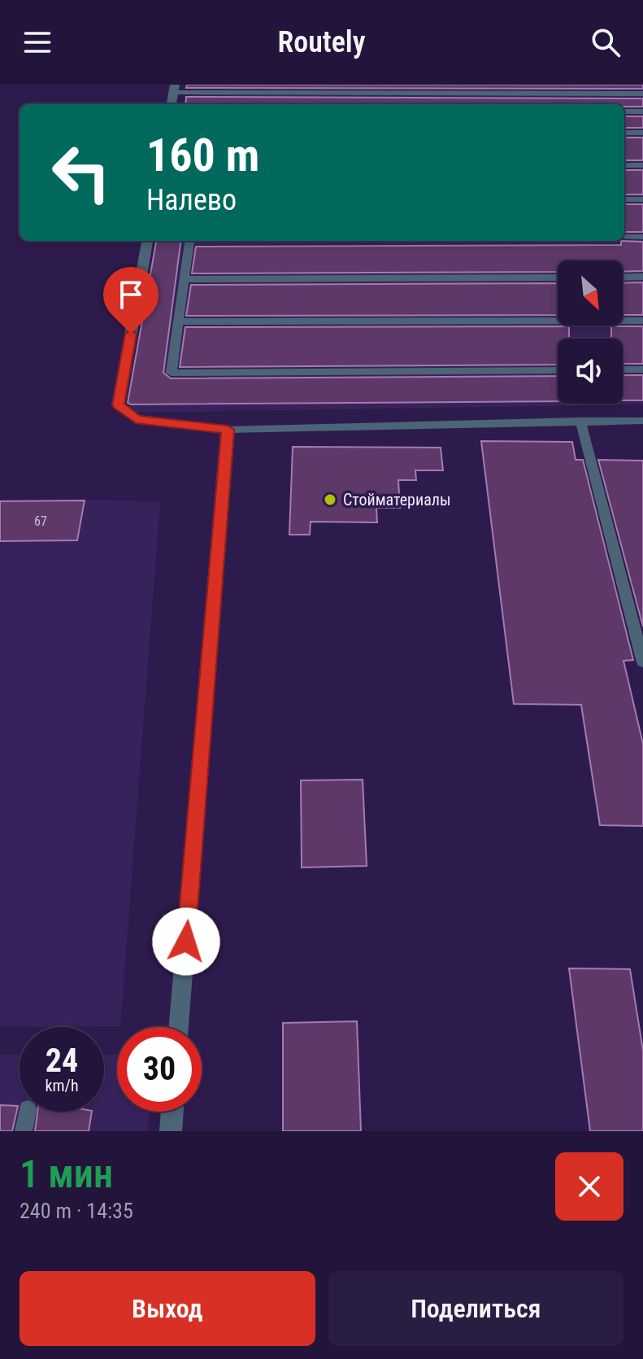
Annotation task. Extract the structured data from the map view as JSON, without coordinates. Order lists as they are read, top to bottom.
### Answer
{
  "places": ["Стойматериалы"],
  "house_numbers": ["67"],
  "north": "bottom right",
  "page": {
    "header": "Routely",
    "turn": ["160 m", "Налево"],
    "speed": "24 km/h",
    "limit": "30",
    "heading": ["1 мин", "240 m · 14:35"],
    "buttons": ["Выход", "Поделиться"]
  }
}
